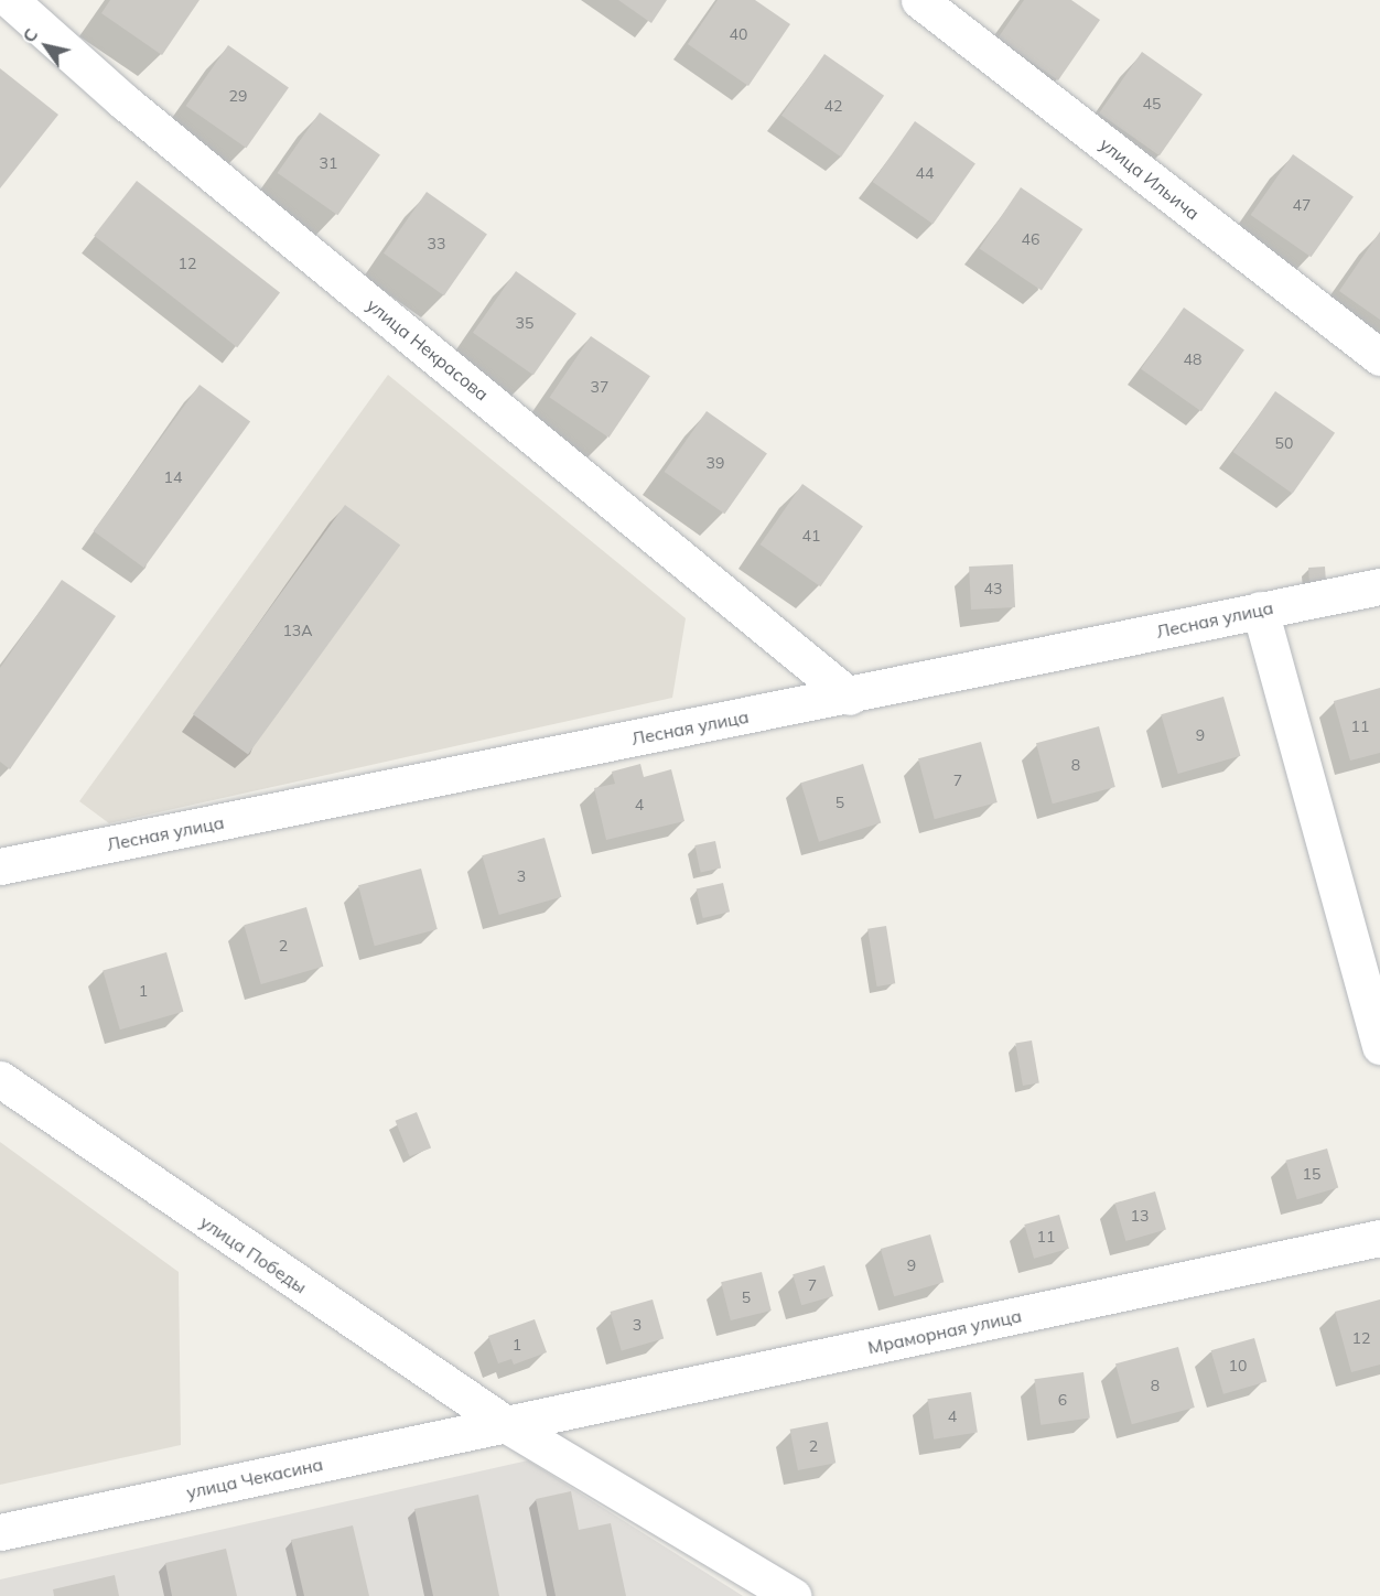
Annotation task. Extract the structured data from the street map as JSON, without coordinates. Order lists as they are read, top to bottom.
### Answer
{
  "streets": {
    "street": [
      "улица Ильича",
      "улица Некрасова",
      "Лесная улица",
      "улица Победы",
      "Мраморная улица",
      "улица Чекасина"
    ]
  },
  "crossings": [
    ["улица Некрасова", "Лесная улица"],
    ["улица Победы", "Мраморная улица"],
    ["улица Победы", "улица Чекасина"],
    ["Мраморная улица", "улица Чекасина"]
  ],
  "house_numbers": [
    "40",
    "29",
    "45",
    "42",
    "31",
    "44",
    "47",
    "46",
    "33",
    "12",
    "35",
    "48",
    "37",
    "50",
    "39",
    "14",
    "41",
    "43",
    "13А",
    "11",
    "9",
    "8",
    "7",
    "5",
    "4",
    "3",
    "2",
    "1",
    "15",
    "13",
    "11",
    "9",
    "7",
    "5",
    "3",
    "12",
    "1",
    "10",
    "8",
    "6",
    "4",
    "2"
  ],
  "north": "top left"
}
